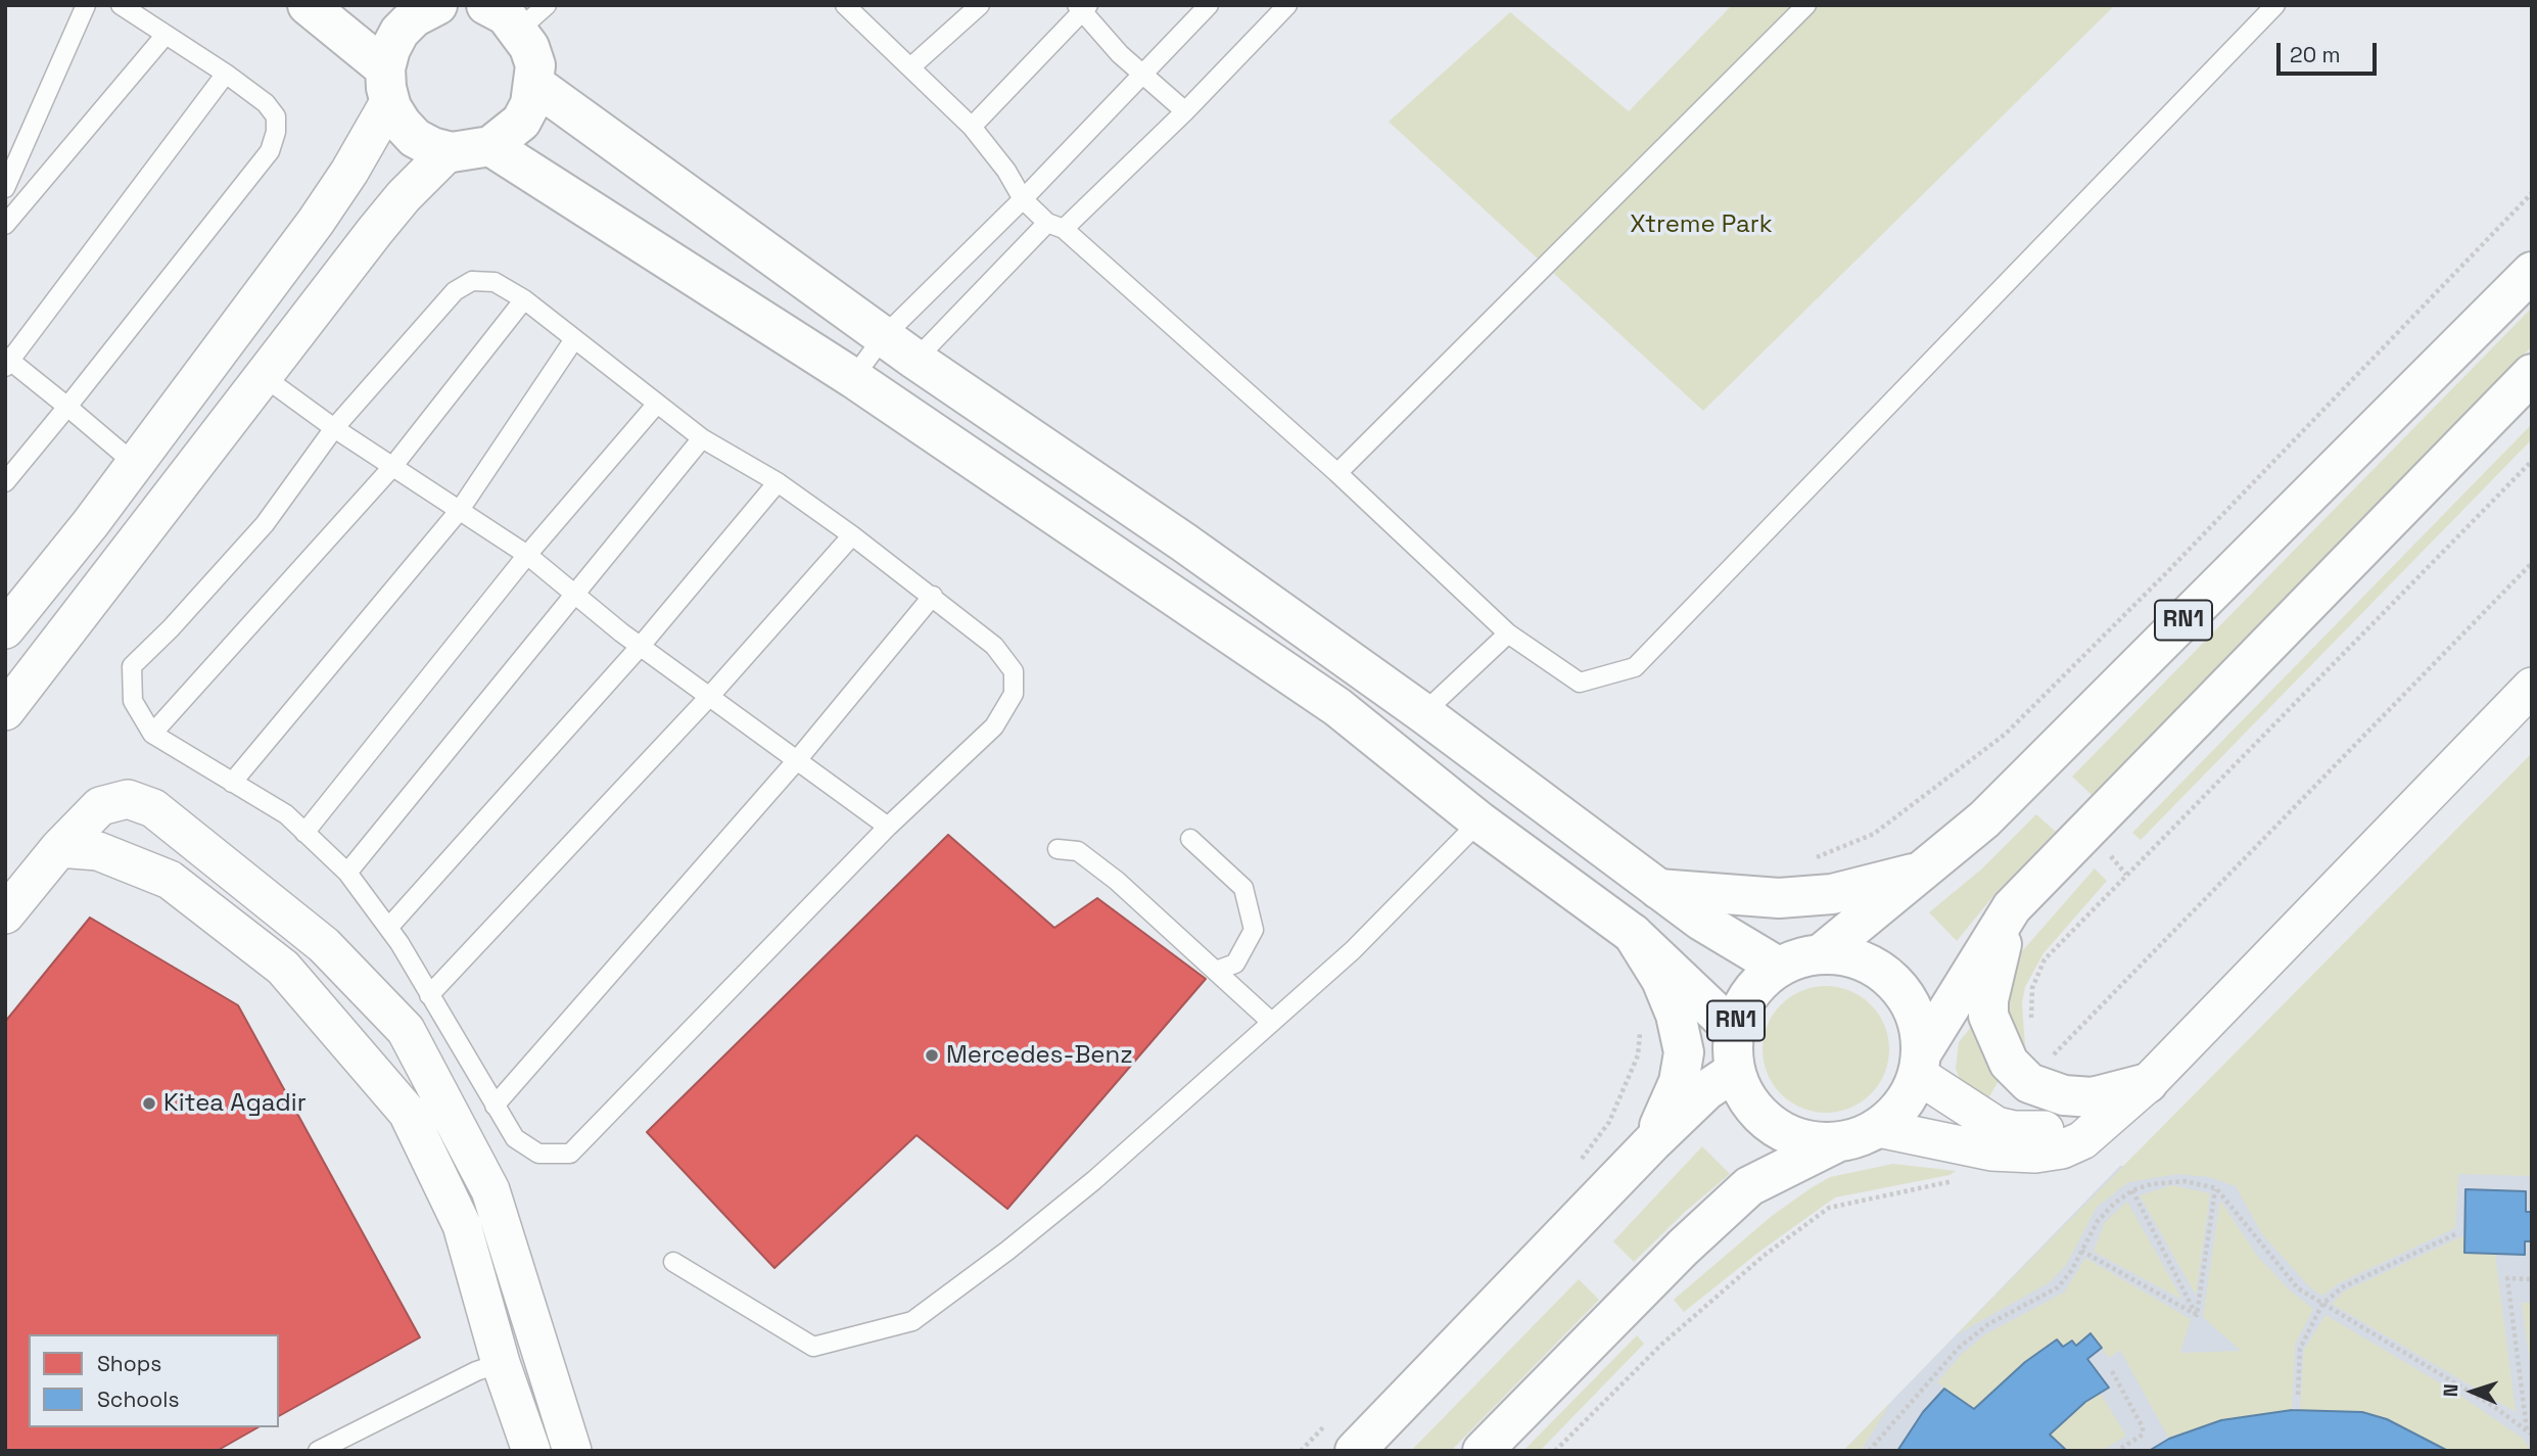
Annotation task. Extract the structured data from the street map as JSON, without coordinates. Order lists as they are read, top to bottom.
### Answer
{
  "streets": {
    "main road": ["RN1"]
  },
  "parks": ["Xtreme Park"],
  "places": ["Mercedes-Benz", "Kitea Agadir"],
  "legend": ["Shops", "Schools"],
  "scale_bar": "20 m",
  "north": "left"
}
